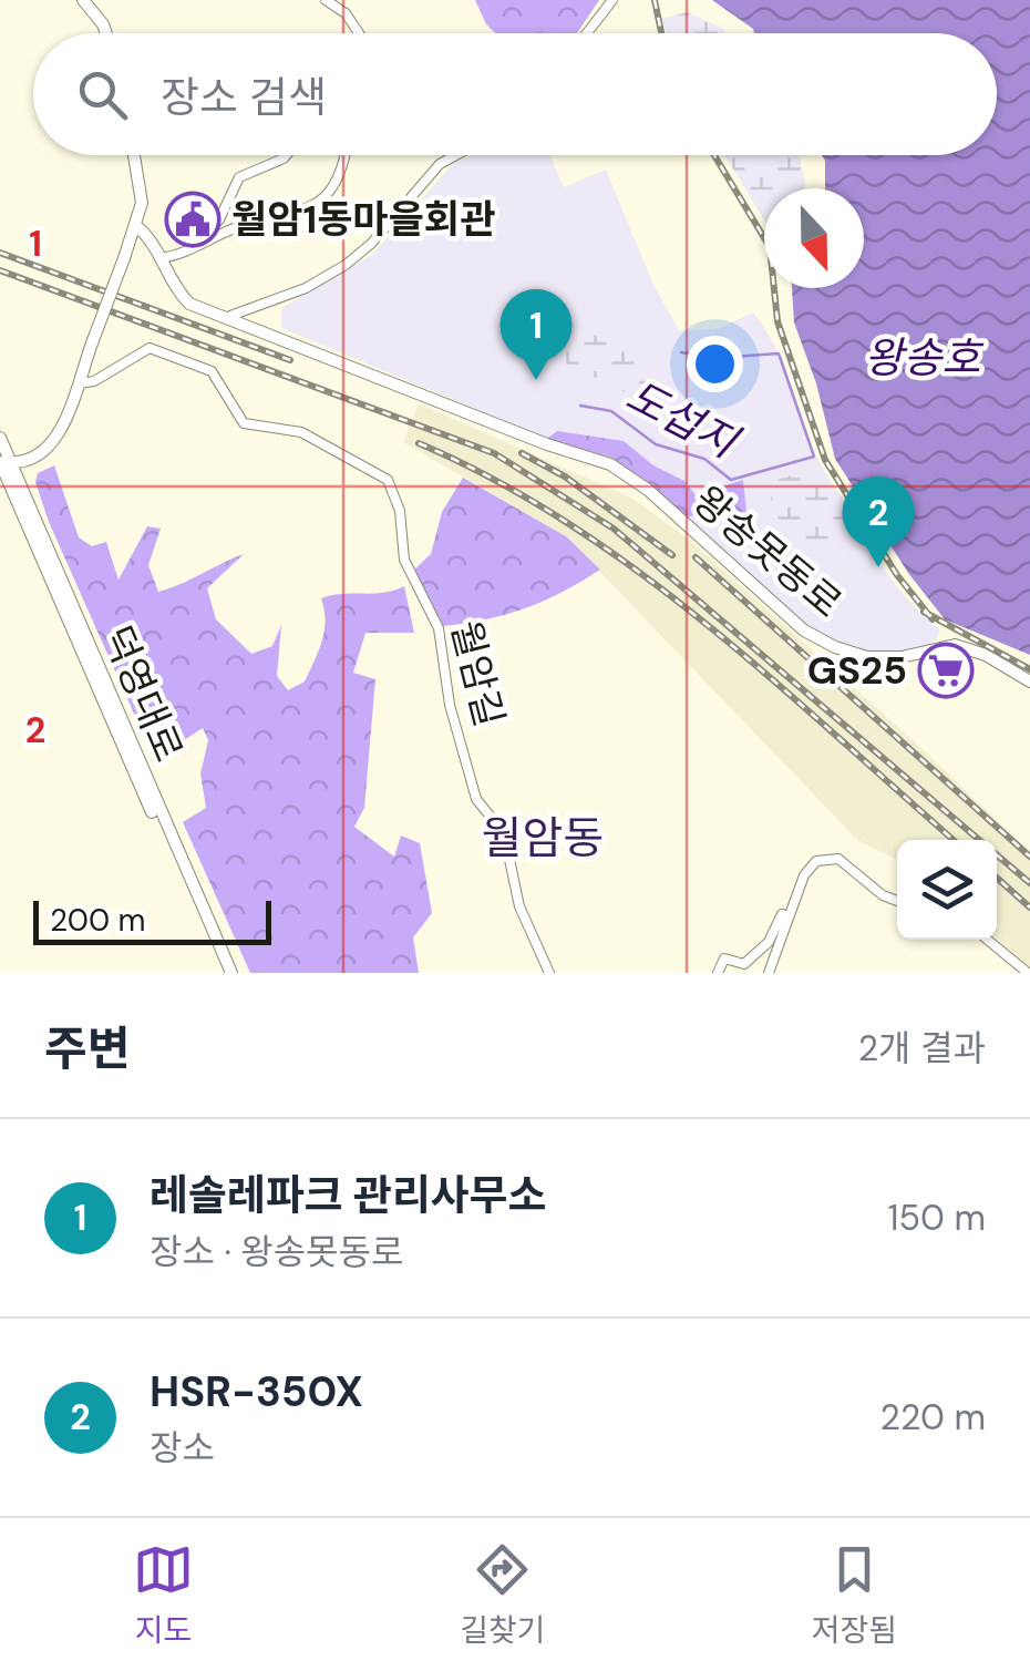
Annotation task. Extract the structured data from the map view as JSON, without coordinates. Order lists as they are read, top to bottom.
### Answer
{
  "streets": {
    "street": ["왕송못동로", "월암길", "덕영대로"]
  },
  "districts": ["월암동"],
  "water": ["왕송호", "도섭지"],
  "places": {
    "public building": ["월암1동마을회관"],
    "supermarket": ["GS25"]
  },
  "scale_bar": "200 m",
  "north": "bottom",
  "page": {
    "search": "장소 검색",
    "pins": ["1", "2"],
    "scale": "200 m",
    "heading": ["주변", "2개 결과"],
    "list": [
      {
        "mark": "1",
        "name": "레솔레파크 관리사무소",
        "note": "장소 · 왕송못동로",
        "value": "150 m"
      },
      {
        "mark": "2",
        "name": "HSR-350X",
        "note": "장소",
        "value": "220 m"
      }
    ],
    "nav": ["지도", "길찾기", "저장됨"]
  },
  "grid": {
    "rows": ["1", "2"]
  }
}
